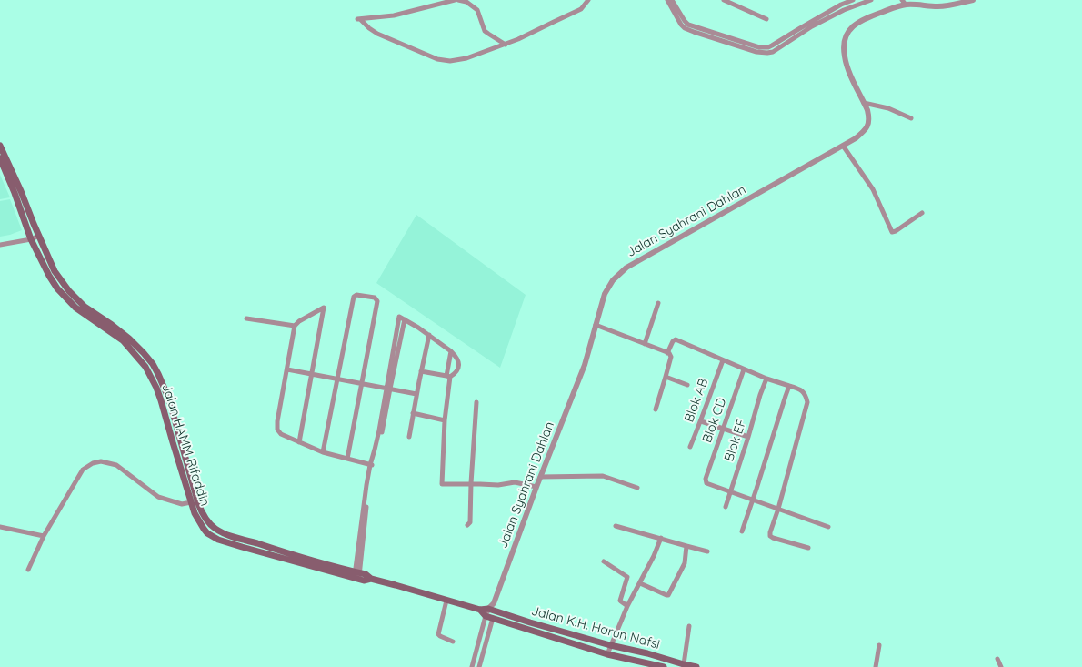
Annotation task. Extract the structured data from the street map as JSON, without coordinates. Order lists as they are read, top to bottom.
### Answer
{
  "streets": {
    "main road": ["Jalan HAMM Rifaddin", "Jalan K.H. Harun Nafsi"],
    "street": [
      "Jalan Syahrani Dahlan",
      "Blok AB",
      "Blok CD",
      "Blok EF"
    ]
  },
  "crossings": [
    ["Jalan Syahrani Dahlan", "Jalan HAMM Rifaddin"],
    ["Jalan Syahrani Dahlan", "Jalan K.H. Harun Nafsi"],
    ["Blok CD", "Blok EF"],
    ["Jalan HAMM Rifaddin", "Jalan K.H. Harun Nafsi"]
  ]
}
